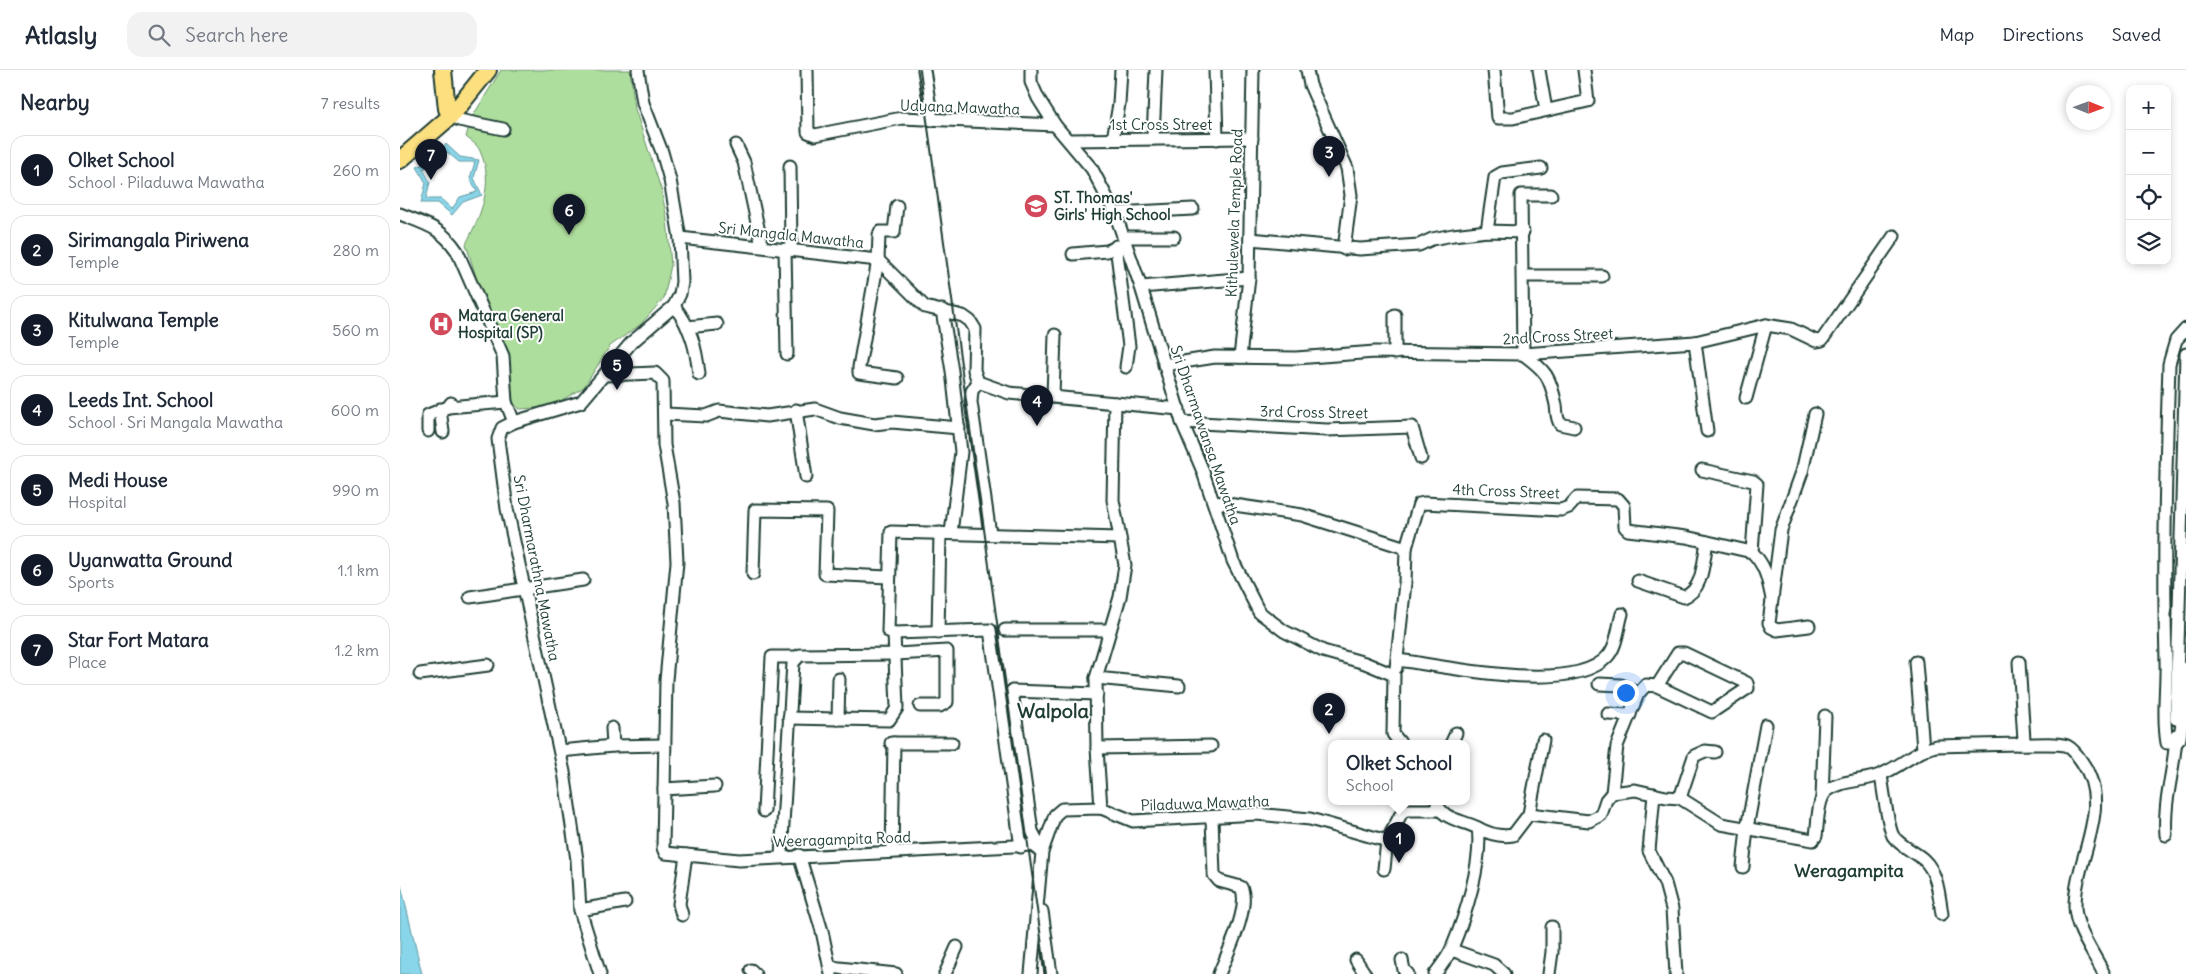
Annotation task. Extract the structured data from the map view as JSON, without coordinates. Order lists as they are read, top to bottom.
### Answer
{
  "streets": {
    "street": [
      "Udyana Mawatha",
      "1st Cross Street",
      "Kithulewela Temple Road",
      "Sri Mangala Mawatha",
      "2nd Cross Street",
      "3rd Cross Street",
      "Sri Dharmawansa Mawatha",
      "4th Cross Street",
      "Sri Dharmarathna Mawatha",
      "Piladuwa Mawatha",
      "Weeragampita Road"
    ]
  },
  "crossings": [
    ["Udyana Mawatha", "Sri Dharmawansa Mawatha"],
    ["1st Cross Street", "Kithulewela Temple Road"],
    ["1st Cross Street", "Sri Dharmawansa Mawatha"],
    ["Kithulewela Temple Road", "2nd Cross Street"],
    ["2nd Cross Street", "Sri Dharmawansa Mawatha"],
    ["3rd Cross Street", "Sri Dharmawansa Mawatha"],
    ["Piladuwa Mawatha", "Weeragampita Road"]
  ],
  "districts": ["Walpola", "Weragampita"],
  "places": {
    "school or university": ["ST. Thomas' Girls' High School"],
    "hospital": ["Matara General Hospital (SP)"]
  },
  "north": "right",
  "page": {
    "header": "Atlasly",
    "search": "Search here",
    "nav": ["Map", "Directions", "Saved"],
    "heading": ["Nearby", "7 results"],
    "map_buttons": ["+", "−"],
    "list": [
      {
        "mark": "1",
        "name": "Olket School",
        "note": "School · Piladuwa Mawatha",
        "value": "260 m"
      },
      {
        "mark": "2",
        "name": "Sirimangala Piriwena",
        "note": "Temple",
        "value": "280 m"
      },
      {
        "mark": "3",
        "name": "Kitulwana Temple",
        "note": "Temple",
        "value": "560 m"
      },
      {
        "mark": "4",
        "name": "Leeds Int. School",
        "note": "School · Sri Mangala Mawatha",
        "value": "600 m"
      },
      {
        "mark": "5",
        "name": "Medi House",
        "note": "Hospital",
        "value": "990 m"
      },
      {
        "mark": "6",
        "name": "Uyanwatta Ground",
        "note": "Sports",
        "value": "1.1 km"
      },
      {
        "mark": "7",
        "name": "Star Fort Matara",
        "note": "Place",
        "value": "1.2 km"
      }
    ],
    "pins": [
      "3",
      "7",
      "6",
      "5",
      "4",
      "2",
      "1"
    ],
    "popup": ["Olket School", "School"]
  }
}
